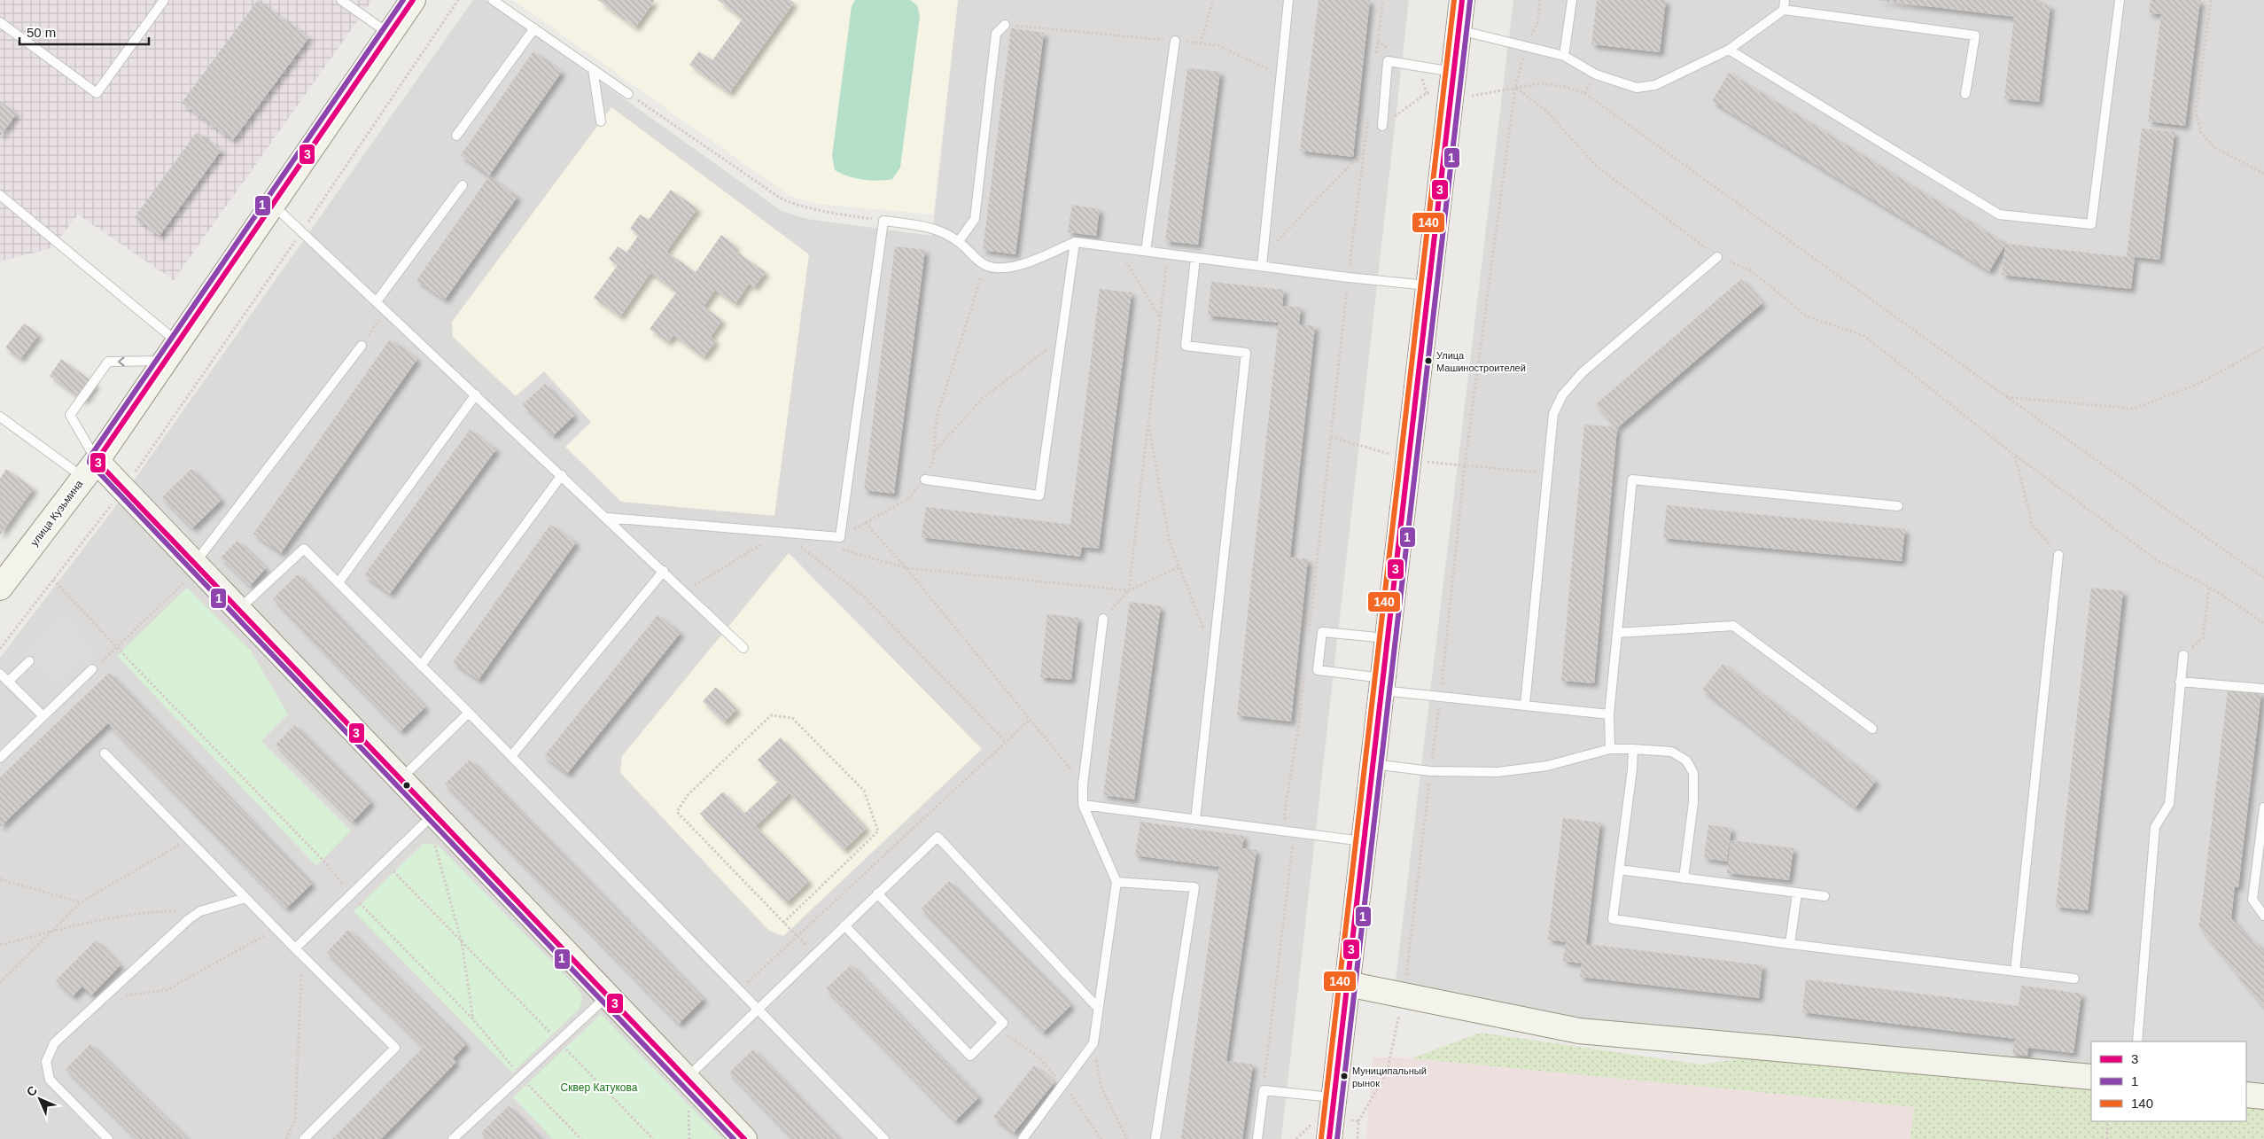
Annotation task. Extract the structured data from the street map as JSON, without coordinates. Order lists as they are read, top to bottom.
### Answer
{
  "streets": {
    "street": ["улица Кузьмина"]
  },
  "parks": ["Сквер Катукова"],
  "places": ["Улица Машиностроителей", "Муниципальный рынок"],
  "lines": ["transit line 3", "transit line 1", "transit line 140"],
  "legend": ["3", "1", "140"],
  "scale_bar": "50 m",
  "north": "top left"
}
